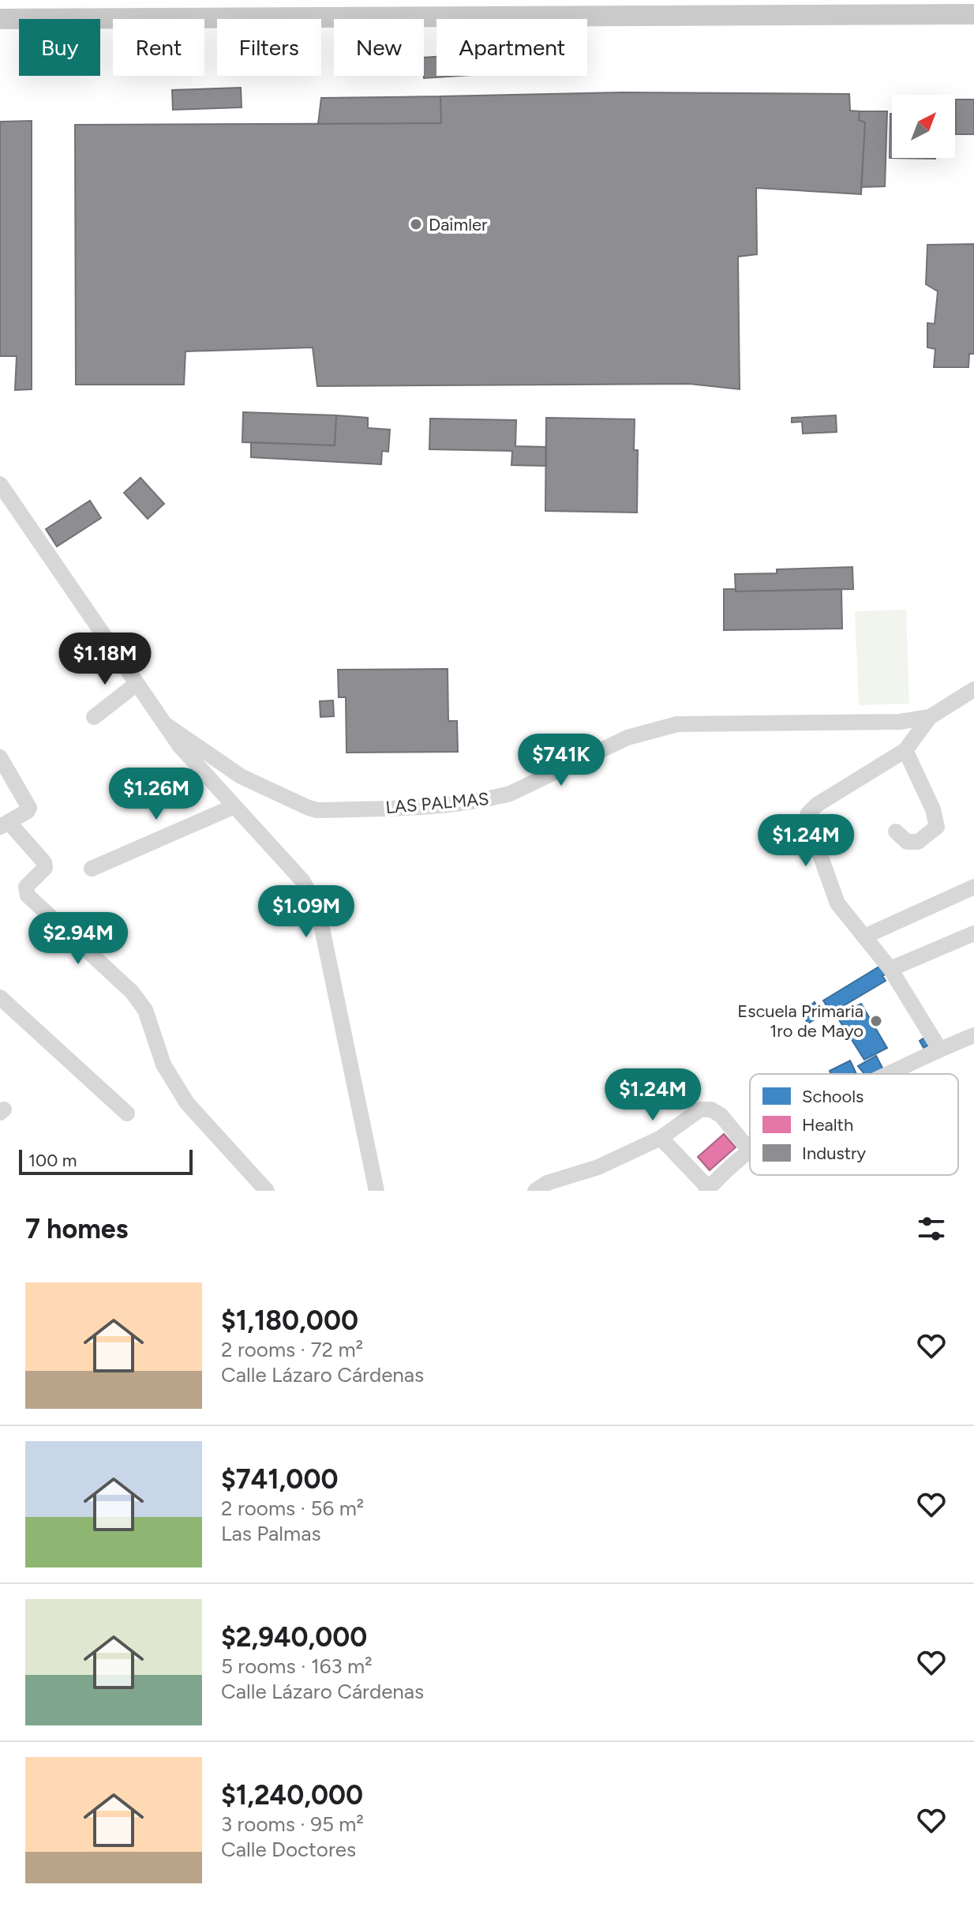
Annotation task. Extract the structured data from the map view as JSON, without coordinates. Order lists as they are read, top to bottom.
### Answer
{
  "streets": {
    "street": ["LAS PALMAS"]
  },
  "places": ["Daimler", "Escuela Primaria 1ro de Mayo"],
  "legend": ["Schools", "Health", "Industry"],
  "scale_bar": "100 m",
  "north": "top right",
  "page": {
    "chip": [
      "Buy",
      "Rent",
      "Filters",
      "New",
      "Apartment"
    ],
    "price": [
      "$1.18M",
      "$741K",
      "$1.26M",
      "$1.24M",
      "$1.09M",
      "$2.94M",
      "$1.24M"
    ],
    "scale": "100 m",
    "heading": "7 homes",
    "list": [
      {
        "name": "$1,180,000",
        "note": "2 rooms · 72 m² · Calle Lázaro Cárdenas"
      },
      {
        "name": "$741,000",
        "note": "2 rooms · 56 m² · Las Palmas"
      },
      {
        "name": "$2,940,000",
        "note": "5 rooms · 163 m² · Calle Lázaro Cárdenas"
      },
      {
        "name": "$1,240,000",
        "note": "3 rooms · 95 m² · Calle Doctores"
      }
    ]
  }
}
